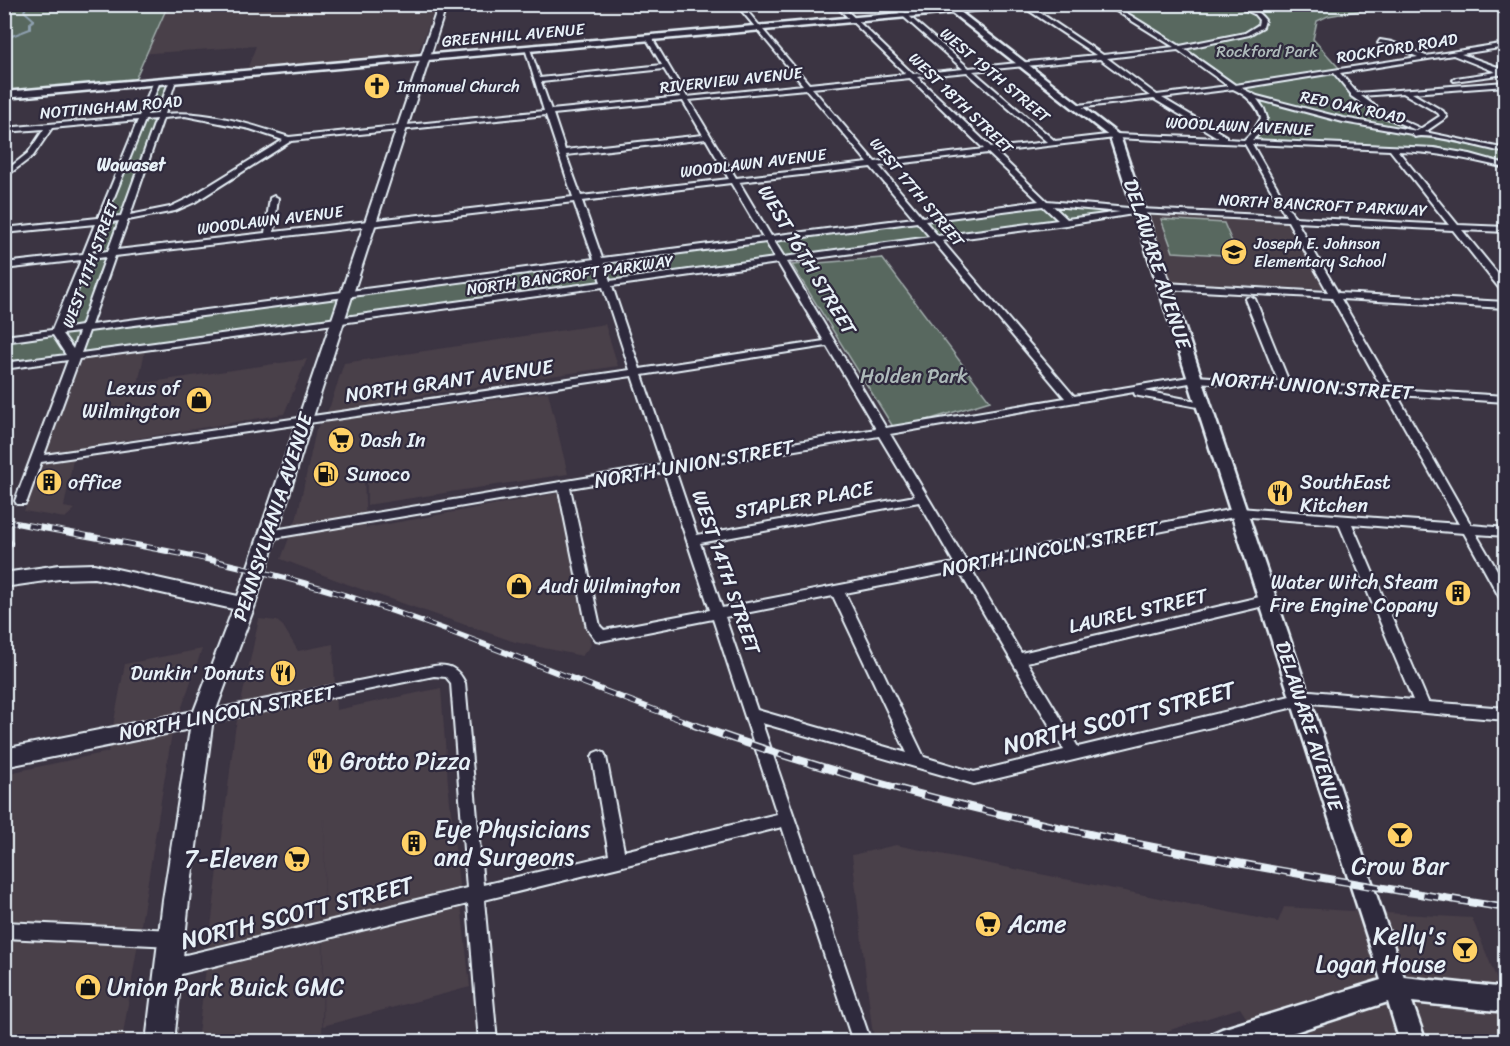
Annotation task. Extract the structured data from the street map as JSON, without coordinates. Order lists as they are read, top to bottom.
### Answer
{
  "streets": {
    "main road": ["PENNSYLVANIA AVENUE", "NORTH LINCOLN STREET"],
    "street": [
      "GREENHILL AVENUE",
      "ROCKFORD ROAD",
      "WEST 19TH STREET",
      "RIVERVIEW AVENUE",
      "WEST 18TH STREET",
      "NOTTINGHAM ROAD",
      "RED OAK ROAD",
      "WOODLAWN AVENUE",
      "WEST 17TH STREET",
      "NORTH BANCROFT PARKWAY",
      "WEST 16TH STREET",
      "WEST 11TH STREET",
      "DELAWARE AVENUE",
      "NORTH GRANT AVENUE",
      "NORTH UNION STREET",
      "STAPLER PLACE",
      "WEST 14TH STREET",
      "LAUREL STREET",
      "NORTH SCOTT STREET"
    ]
  },
  "crossings": [
    ["GREENHILL AVENUE", "WEST 19TH STREET"],
    ["GREENHILL AVENUE", "WEST 18TH STREET"],
    ["GREENHILL AVENUE", "WEST 17TH STREET"],
    ["GREENHILL AVENUE", "WEST 16TH STREET"],
    ["GREENHILL AVENUE", "WEST 11TH STREET"],
    ["GREENHILL AVENUE", "PENNSYLVANIA AVENUE"],
    ["GREENHILL AVENUE", "WEST 14TH STREET"],
    ["ROCKFORD ROAD", "RED OAK ROAD"],
    ["WEST 19TH STREET", "RIVERVIEW AVENUE"],
    ["WEST 19TH STREET", "WOODLAWN AVENUE"],
    ["RIVERVIEW AVENUE", "WEST 18TH STREET"],
    ["RIVERVIEW AVENUE", "NOTTINGHAM ROAD"],
    ["RIVERVIEW AVENUE", "RED OAK ROAD"],
    ["RIVERVIEW AVENUE", "WEST 17TH STREET"],
    ["RIVERVIEW AVENUE", "WEST 16TH STREET"],
    ["RIVERVIEW AVENUE", "PENNSYLVANIA AVENUE"],
    ["RIVERVIEW AVENUE", "WEST 14TH STREET"],
    ["WEST 18TH STREET", "WOODLAWN AVENUE"],
    ["WEST 18TH STREET", "NORTH BANCROFT PARKWAY"],
    ["NOTTINGHAM ROAD", "WEST 11TH STREET"],
    ["WOODLAWN AVENUE", "WEST 17TH STREET"],
    ["WOODLAWN AVENUE", "WEST 16TH STREET"],
    ["WOODLAWN AVENUE", "WEST 11TH STREET"],
    ["WOODLAWN AVENUE", "DELAWARE AVENUE"],
    ["WOODLAWN AVENUE", "PENNSYLVANIA AVENUE"],
    ["WOODLAWN AVENUE", "WEST 14TH STREET"],
    ["WEST 17TH STREET", "NORTH BANCROFT PARKWAY"],
    ["WEST 17TH STREET", "NORTH UNION STREET"],
    ["NORTH BANCROFT PARKWAY", "WEST 16TH STREET"],
    ["NORTH BANCROFT PARKWAY", "WEST 11TH STREET"],
    ["NORTH BANCROFT PARKWAY", "DELAWARE AVENUE"],
    ["NORTH BANCROFT PARKWAY", "PENNSYLVANIA AVENUE"],
    ["NORTH BANCROFT PARKWAY", "WEST 14TH STREET"],
    ["WEST 16TH STREET", "NORTH GRANT AVENUE"],
    ["WEST 16TH STREET", "NORTH UNION STREET"],
    ["WEST 16TH STREET", "STAPLER PLACE"],
    ["WEST 16TH STREET", "NORTH LINCOLN STREET"],
    ["WEST 16TH STREET", "LAUREL STREET"],
    ["WEST 16TH STREET", "NORTH SCOTT STREET"],
    ["WEST 11TH STREET", "NORTH GRANT AVENUE"],
    ["DELAWARE AVENUE", "NORTH UNION STREET"],
    ["DELAWARE AVENUE", "NORTH LINCOLN STREET"],
    ["DELAWARE AVENUE", "LAUREL STREET"],
    ["DELAWARE AVENUE", "NORTH SCOTT STREET"],
    ["NORTH GRANT AVENUE", "PENNSYLVANIA AVENUE"],
    ["NORTH GRANT AVENUE", "WEST 14TH STREET"],
    ["NORTH UNION STREET", "PENNSYLVANIA AVENUE"],
    ["NORTH UNION STREET", "NORTH LINCOLN STREET"],
    ["NORTH UNION STREET", "WEST 14TH STREET"],
    ["STAPLER PLACE", "WEST 14TH STREET"],
    ["PENNSYLVANIA AVENUE", "NORTH LINCOLN STREET"],
    ["PENNSYLVANIA AVENUE", "NORTH SCOTT STREET"],
    ["NORTH LINCOLN STREET", "WEST 14TH STREET"],
    ["NORTH LINCOLN STREET", "NORTH SCOTT STREET"],
    ["WEST 14TH STREET", "NORTH SCOTT STREET"]
  ],
  "districts": ["Wawaset"],
  "parks": ["Rockford Park", "Holden Park"],
  "places": {
    "church": ["Immanuel Church"],
    "school or university": ["Joseph E. Johnson Elementary School"],
    "shop": ["Lexus of Wilmington", "Audi Wilmington", "Union Park Buick GMC"],
    "supermarket": ["Dash In", "7-Eleven", "Acme"],
    "fuel station": ["Sunoco"],
    "building": ["office", "Water Witch Steam Fire Engine Copany", "Eye Physicians and Surgeons"],
    "restaurant": ["SouthEast Kitchen", "Dunkin' Donuts", "Grotto Pizza"],
    "bar": ["Crow Bar", "Kelly's Logan House"]
  }
}
